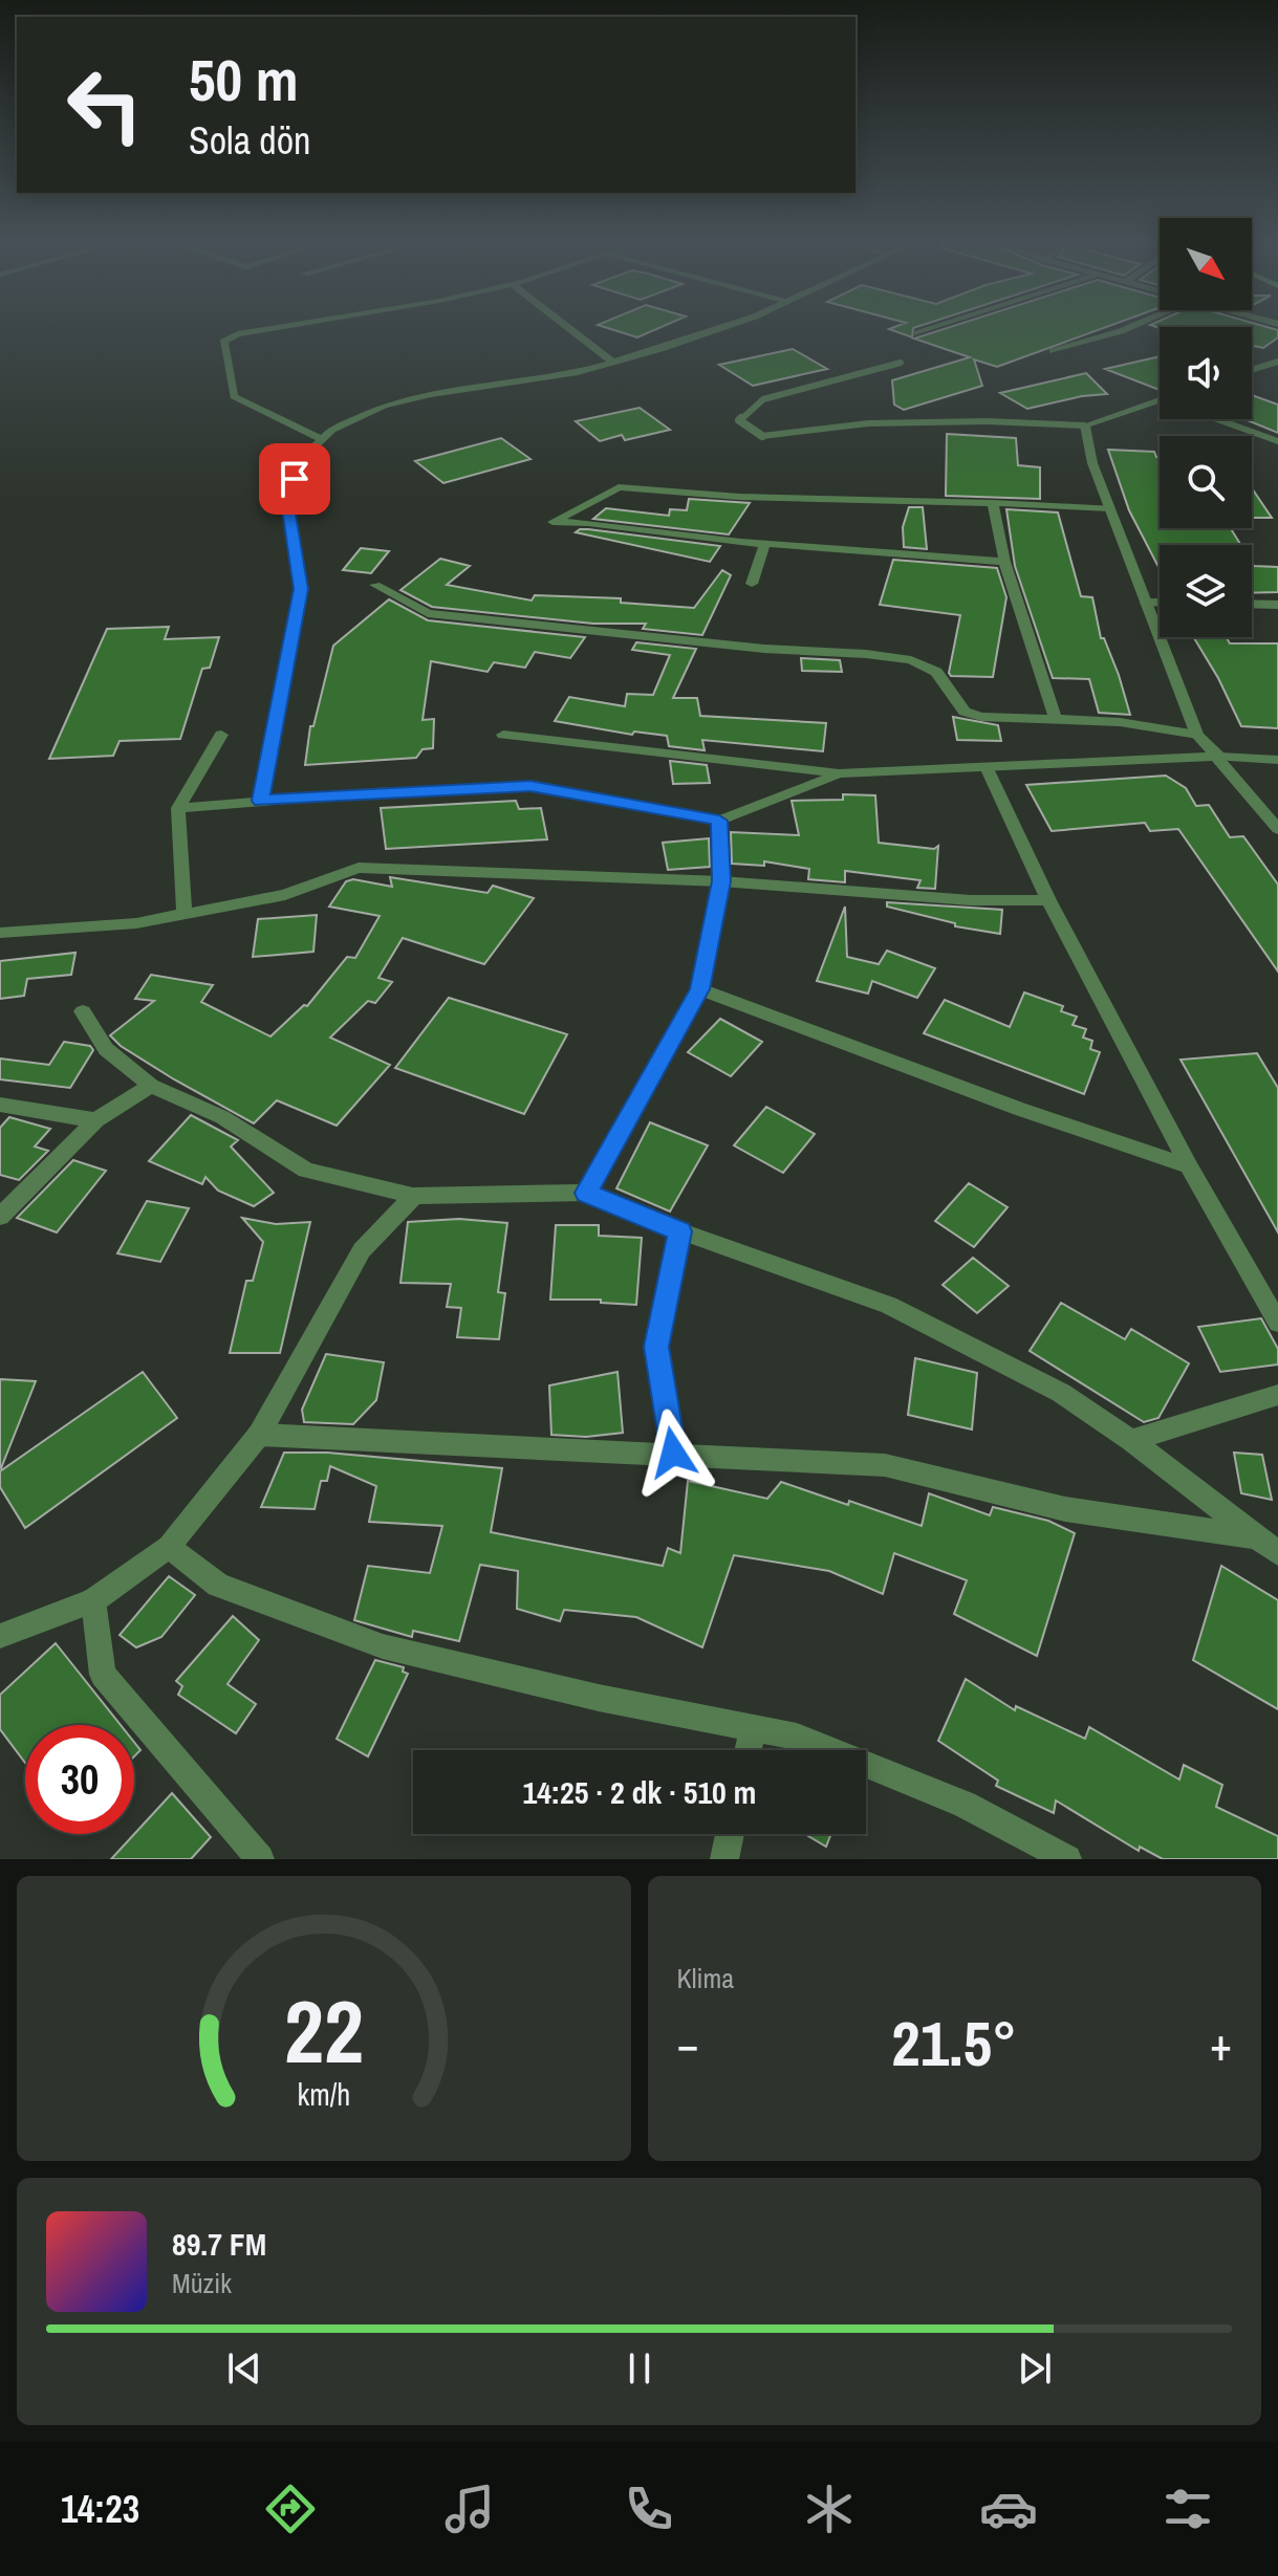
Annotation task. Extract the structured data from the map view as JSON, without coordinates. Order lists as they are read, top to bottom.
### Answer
{
  "north": "bottom right",
  "page": {
    "turn": ["50 m", "Sola dön"],
    "limit": "30",
    "trip": "14:25 · 2 dk · 510 m",
    "tile": "Klima",
    "heat": ["−", "21.5°", "+"],
    "song": ["89.7 FM", "Müzik"],
    "tabs": "14:23",
    "gauge": ["22", "km/h"]
  }
}
